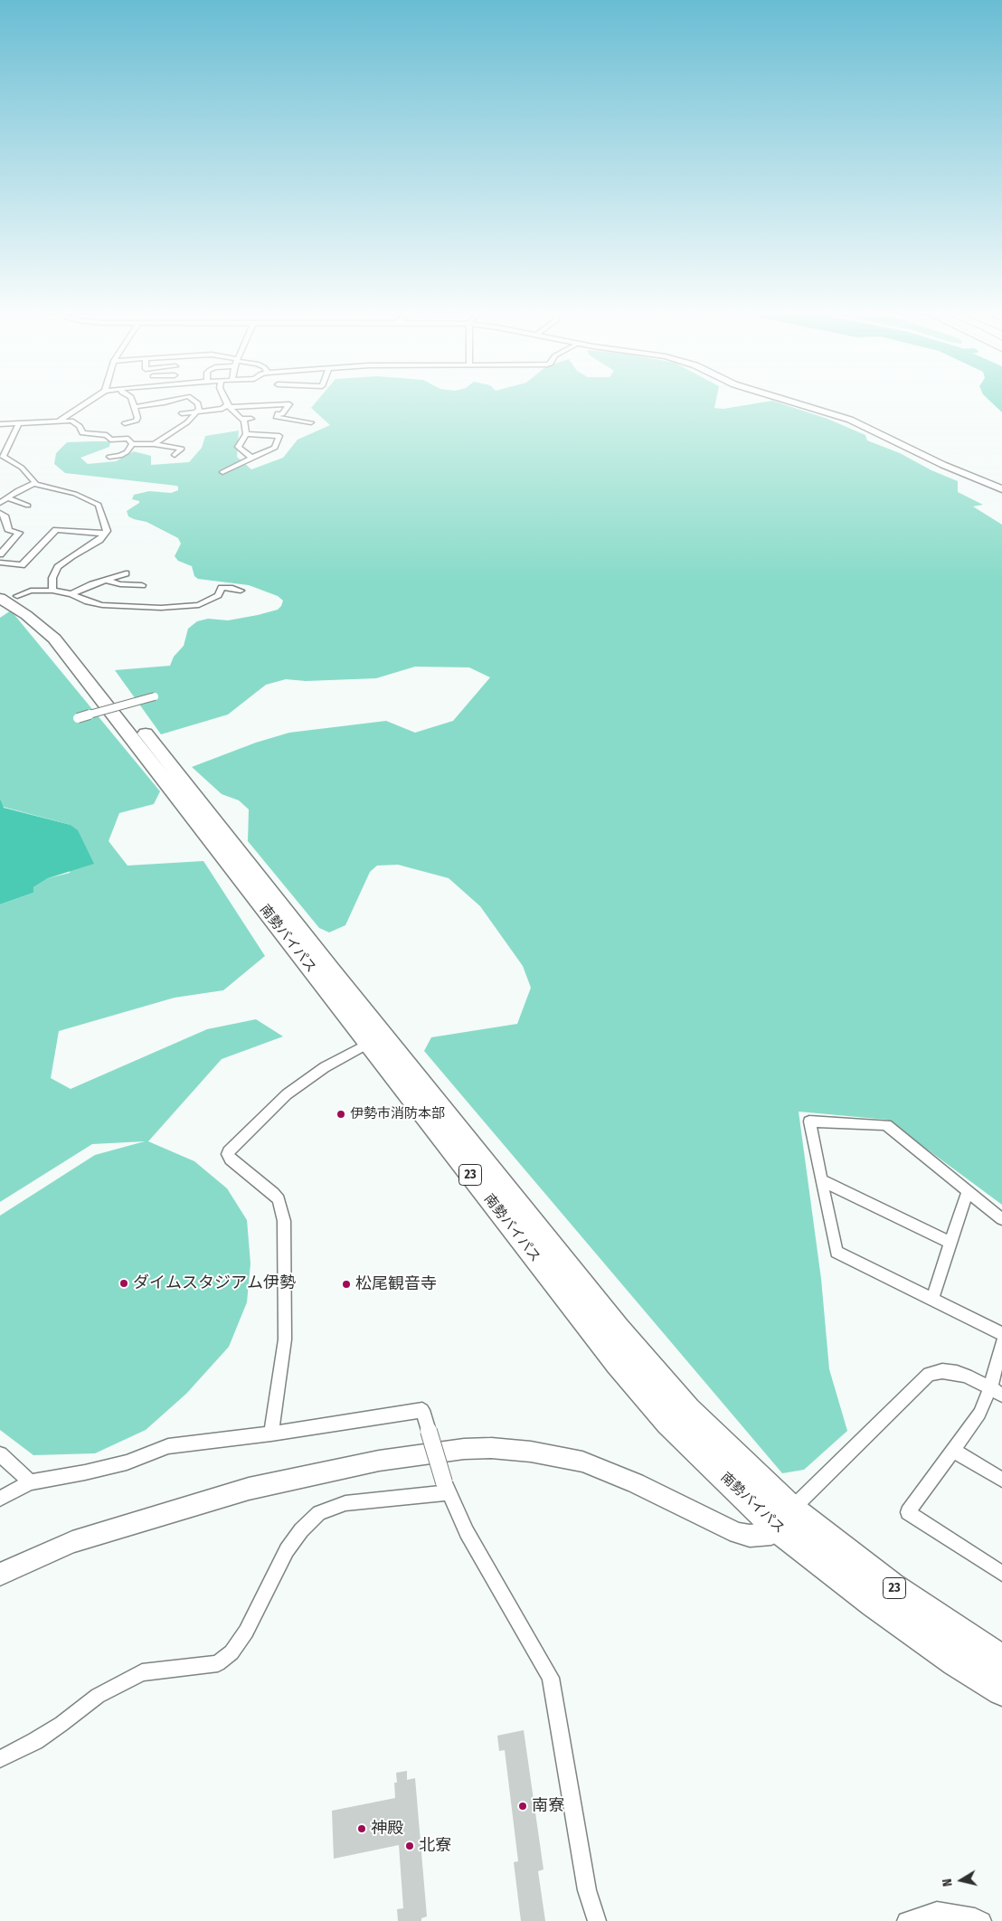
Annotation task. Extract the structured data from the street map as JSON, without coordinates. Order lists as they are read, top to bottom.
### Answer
{
  "streets": {
    "highway": ["南勢バイパス", "23"]
  },
  "places": [
    "伊勢市消防本部",
    "ダイムスタジアム伊勢",
    "松尾観音寺",
    "南寮",
    "神殿",
    "北寮"
  ],
  "north": "left"
}
